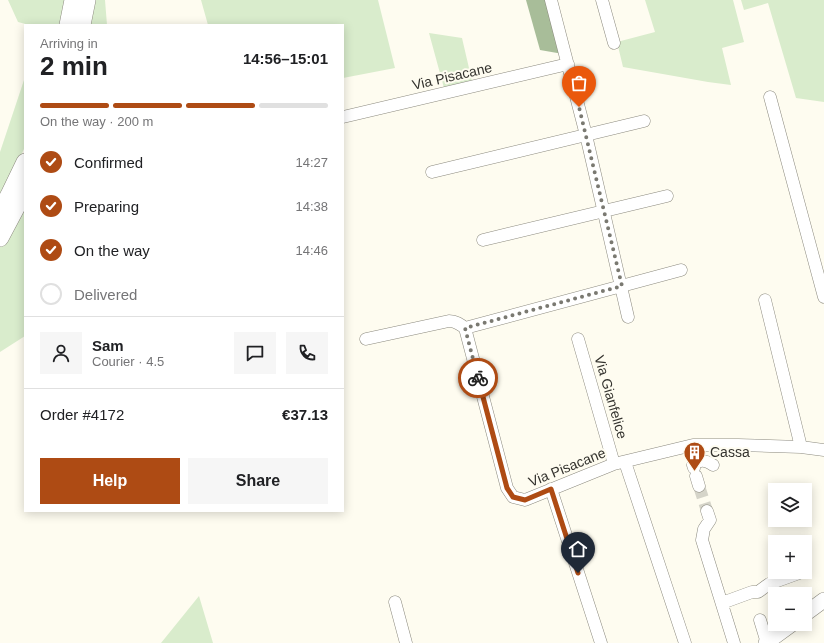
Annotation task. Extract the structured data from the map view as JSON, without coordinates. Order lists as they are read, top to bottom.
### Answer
{
  "streets": {
    "street": ["Via Pisacane", "Via Gianfelice"]
  },
  "crossings": [
    ["Via Pisacane", "Via Gianfelice"]
  ],
  "places": {
    "building": ["Cassa"]
  },
  "page": {
    "heading": ["2 min", "Arriving in", "14:56–15:01"],
    "panel": [
      "Sam",
      "Courier · 4.5",
      "Order #4172",
      "€37.13"
    ],
    "bar": "On the way · 200 m",
    "list": [
      ["Confirmed", "14:27"],
      ["Preparing", "14:38"],
      ["On the way", "14:46"],
      "Delivered"
    ],
    "buttons": ["Help", "Share"],
    "map_buttons": ["+", "−"]
  }
}
